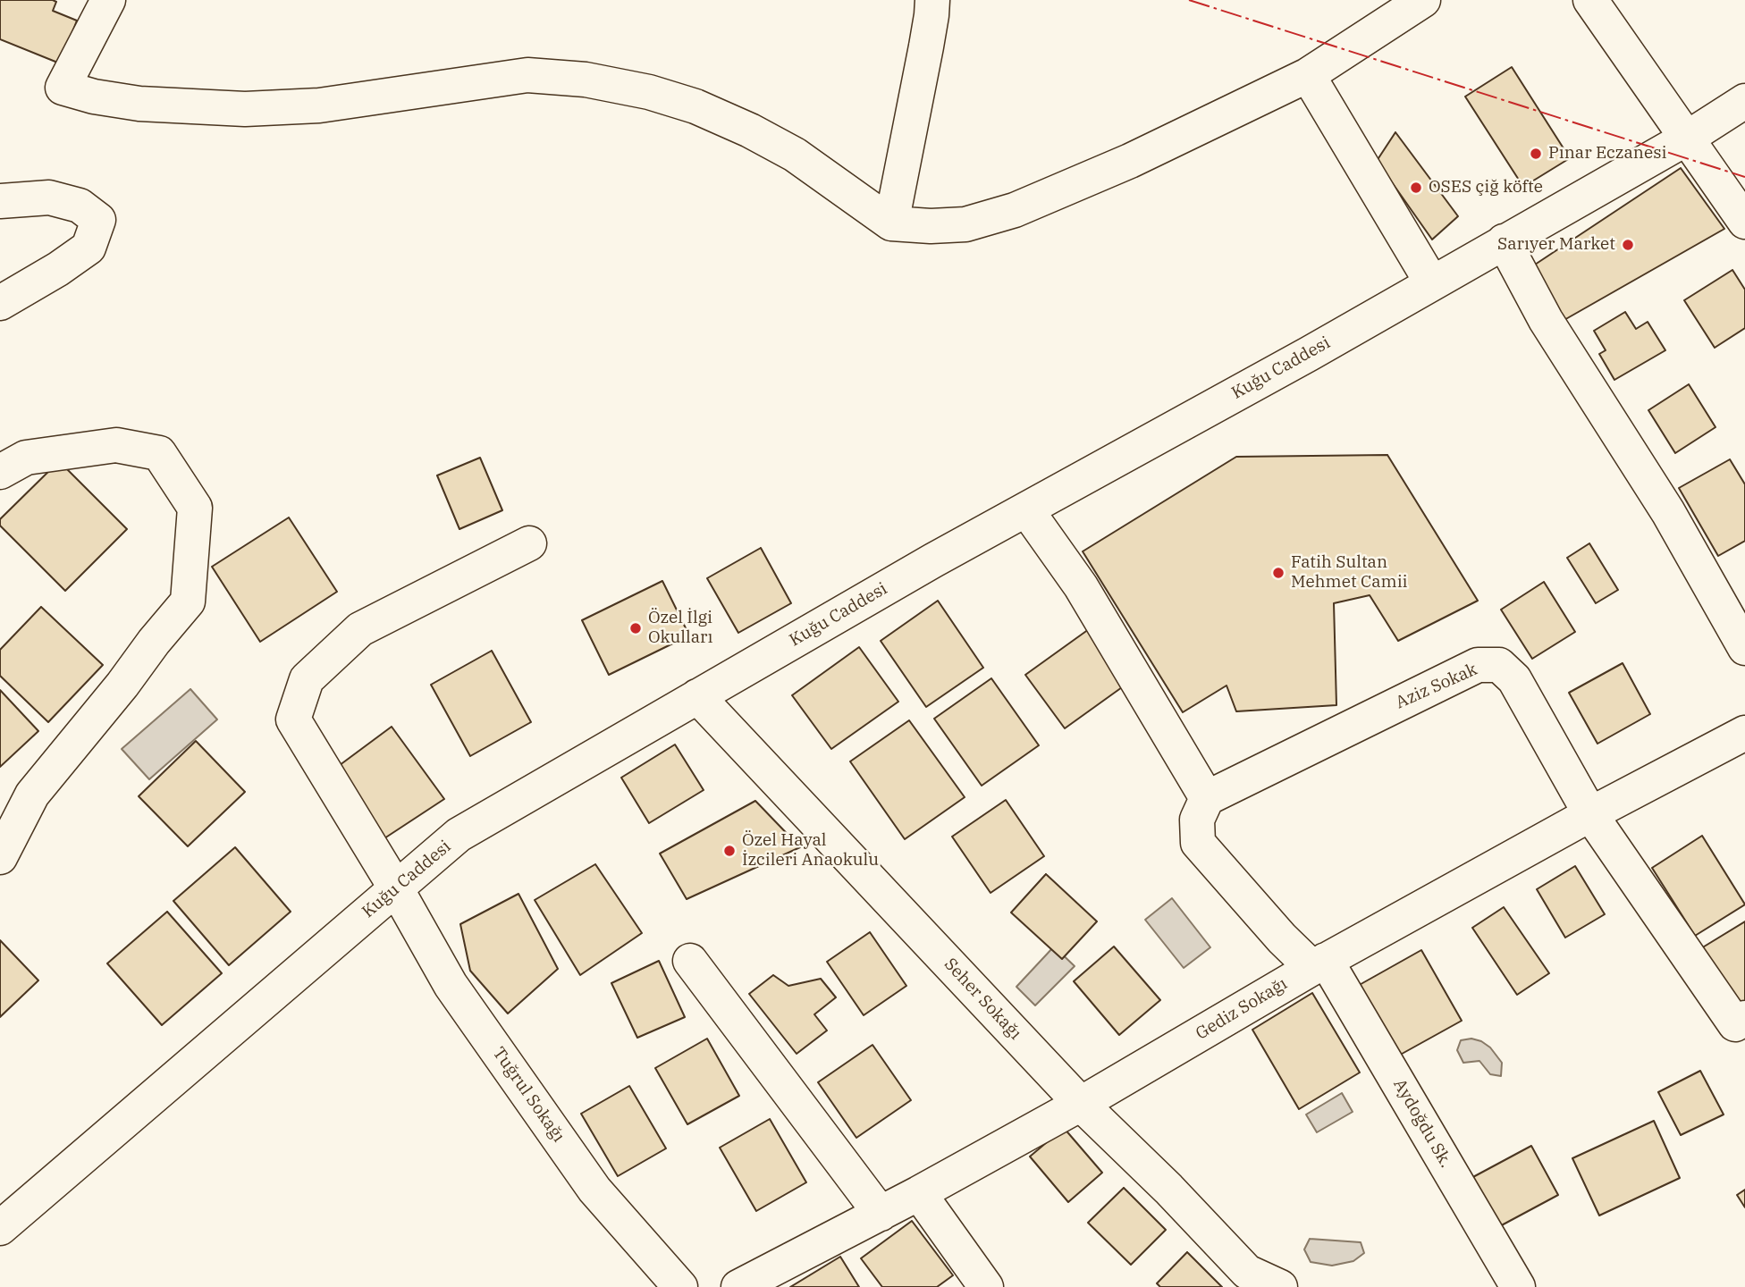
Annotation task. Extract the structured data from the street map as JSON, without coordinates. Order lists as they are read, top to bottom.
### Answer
{
  "streets": {
    "street": [
      "Kuğu Caddesi",
      "Aziz Sokak",
      "Seher Sokağı",
      "Gediz Sokağı",
      "Tuğrul Sokağı",
      "Aydoğdu Sk."
    ]
  },
  "crossings": [
    ["Kuğu Caddesi", "Seher Sokağı"],
    ["Kuğu Caddesi", "Tuğrul Sokağı"],
    ["Aziz Sokak", "Gediz Sokağı"],
    ["Seher Sokağı", "Gediz Sokağı"],
    ["Gediz Sokağı", "Aydoğdu Sk."]
  ],
  "places": [
    "Pınar Eczanesi",
    "OSES çiğ köfte",
    "Sarıyer Market",
    "Fatih Sultan Mehmet Camii",
    "Özel İlgi Okulları",
    "Özel Hayal İzcileri Anaokulu"
  ]
}
